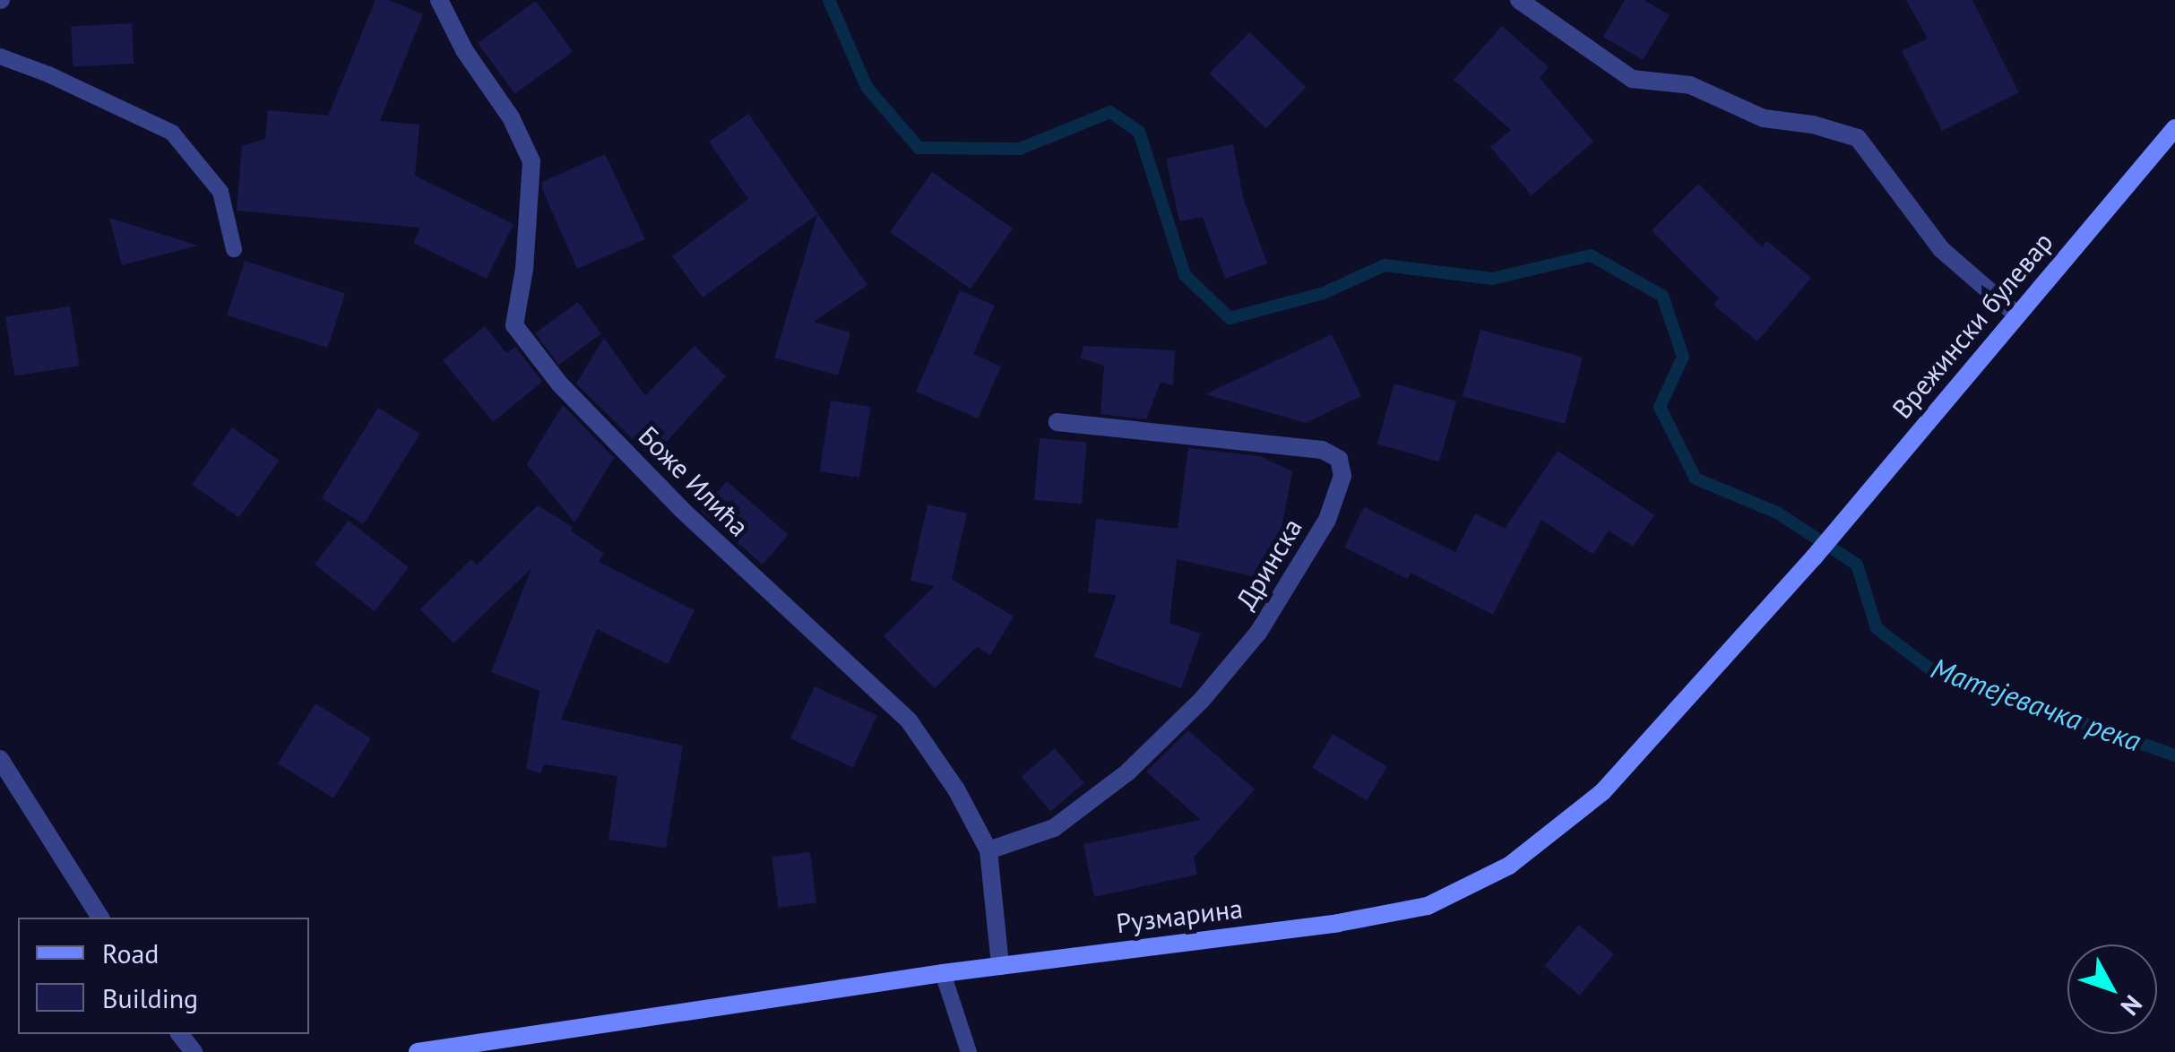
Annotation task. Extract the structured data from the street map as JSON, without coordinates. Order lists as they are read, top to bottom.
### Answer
{
  "streets": {
    "main road": ["Врежински булевар", "Рузмарина"],
    "street": ["Боже Илића", "Дринска"]
  },
  "crossings": [
    ["Врежински булевар", "Рузмарина"],
    ["Боже Илића", "Дринска"],
    ["Боже Илића", "Рузмарина"]
  ],
  "water": ["Матејевачка река"],
  "legend": ["Road", "Building"],
  "north": "bottom right"
}
